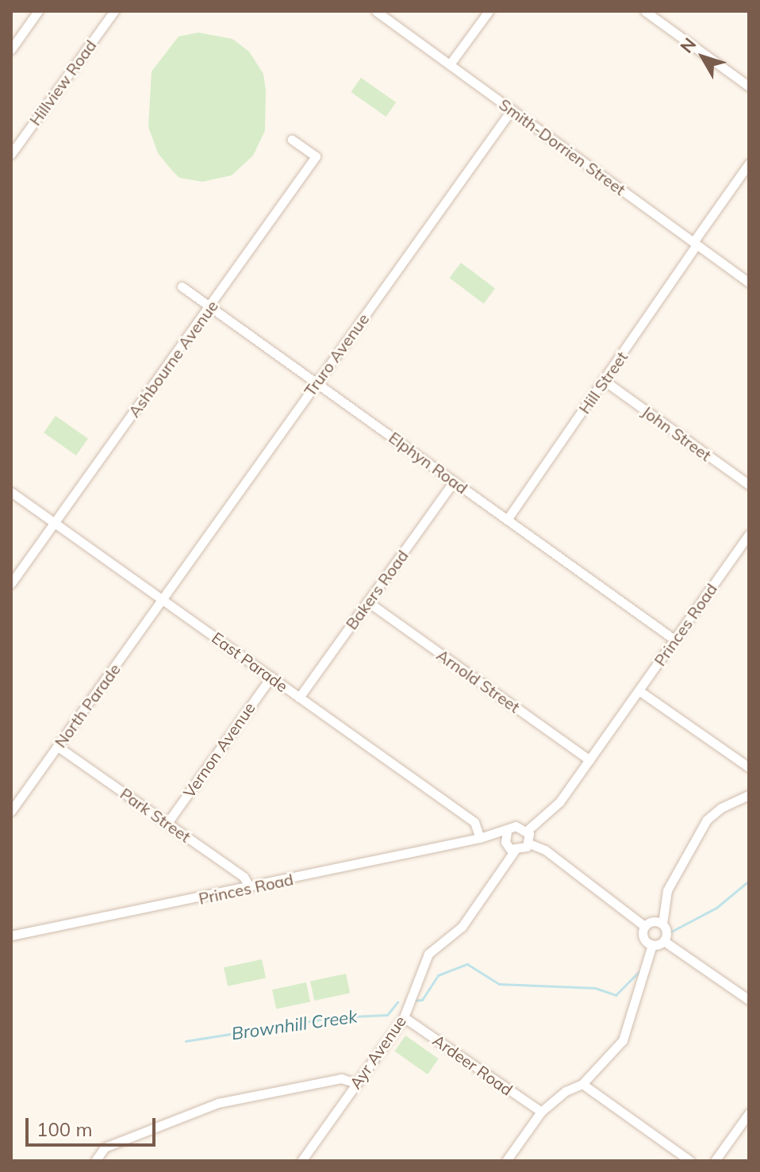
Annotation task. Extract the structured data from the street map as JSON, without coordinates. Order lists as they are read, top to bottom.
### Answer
{
  "streets": {
    "street": [
      "Hillview Road",
      "Smith-Dorrien Street",
      "Truro Avenue",
      "Ashbourne Avenue",
      "Hill Street",
      "John Street",
      "Elphyn Road",
      "Bakers Road",
      "Princes Road",
      "East Parade",
      "Arnold Street",
      "North Parade",
      "Vernon Avenue",
      "Park Street",
      "Ayr Avenue",
      "Ardeer Road"
    ]
  },
  "crossings": [
    ["Smith-Dorrien Street", "Truro Avenue"],
    ["Smith-Dorrien Street", "Hill Street"],
    ["Truro Avenue", "Elphyn Road"],
    ["Truro Avenue", "East Parade"],
    ["Truro Avenue", "North Parade"],
    ["Ashbourne Avenue", "Elphyn Road"],
    ["Ashbourne Avenue", "East Parade"],
    ["Hill Street", "John Street"],
    ["Hill Street", "Elphyn Road"],
    ["Elphyn Road", "Bakers Road"],
    ["Elphyn Road", "Princes Road"],
    ["Bakers Road", "East Parade"],
    ["Bakers Road", "Arnold Street"],
    ["Princes Road", "East Parade"],
    ["Princes Road", "Arnold Street"],
    ["Princes Road", "Park Street"],
    ["Princes Road", "Ayr Avenue"],
    ["East Parade", "North Parade"],
    ["East Parade", "Vernon Avenue"],
    ["North Parade", "Park Street"],
    ["Vernon Avenue", "Park Street"],
    ["Ayr Avenue", "Ardeer Road"]
  ],
  "water": ["Brownhill Creek"],
  "scale_bar": "100 m",
  "north": "top left"
}
